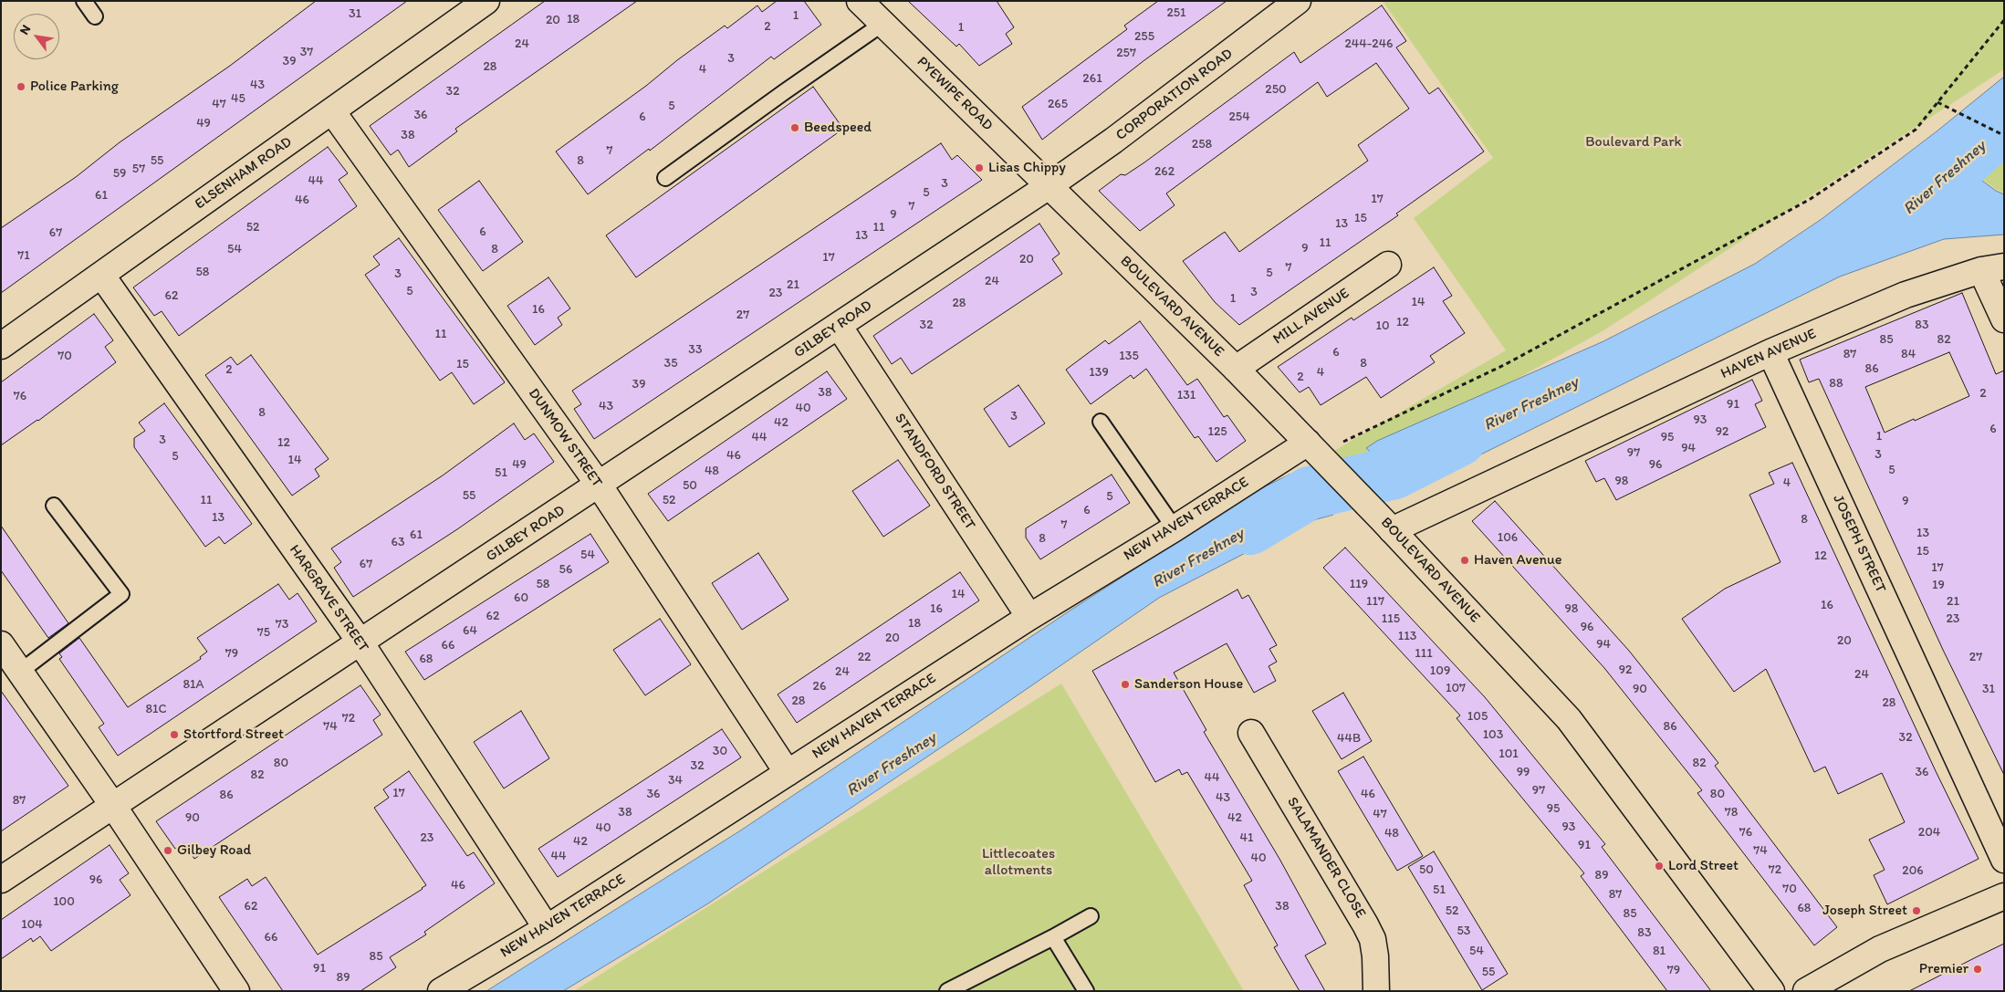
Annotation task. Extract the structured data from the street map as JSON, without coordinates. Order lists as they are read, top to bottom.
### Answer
{
  "streets": {
    "street": [
      "PYEWIPE ROAD",
      "CORPORATION ROAD",
      "ELSENHAM ROAD",
      "BOULEVARD AVENUE",
      "MILL AVENUE",
      "GILBEY ROAD",
      "HAVEN AVENUE",
      "DUNMOW STREET",
      "STANDFORD STREET",
      "NEW HAVEN TERRACE",
      "JOSEPH STREET",
      "HARGRAVE STREET",
      "SALAMANDER CLOSE"
    ]
  },
  "crossings": [
    ["PYEWIPE ROAD", "CORPORATION ROAD"],
    ["PYEWIPE ROAD", "BOULEVARD AVENUE"],
    ["PYEWIPE ROAD", "GILBEY ROAD"],
    ["CORPORATION ROAD", "BOULEVARD AVENUE"],
    ["CORPORATION ROAD", "GILBEY ROAD"],
    ["ELSENHAM ROAD", "DUNMOW STREET"],
    ["ELSENHAM ROAD", "HARGRAVE STREET"],
    ["BOULEVARD AVENUE", "MILL AVENUE"],
    ["BOULEVARD AVENUE", "GILBEY ROAD"],
    ["BOULEVARD AVENUE", "HAVEN AVENUE"],
    ["BOULEVARD AVENUE", "NEW HAVEN TERRACE"],
    ["GILBEY ROAD", "DUNMOW STREET"],
    ["GILBEY ROAD", "STANDFORD STREET"],
    ["GILBEY ROAD", "HARGRAVE STREET"],
    ["HAVEN AVENUE", "JOSEPH STREET"],
    ["DUNMOW STREET", "NEW HAVEN TERRACE"],
    ["STANDFORD STREET", "NEW HAVEN TERRACE"],
    ["NEW HAVEN TERRACE", "HARGRAVE STREET"]
  ],
  "water": ["River Freshney"],
  "parks": ["Boulevard Park", "Littlecoates allotments"],
  "places": [
    "Police Parking",
    "Beedspeed",
    "Lisas Chippy",
    "Haven Avenue",
    "Sanderson House",
    "Stortford Street",
    "Gilbey Road",
    "Lord Street",
    "Joseph Street",
    "Premier"
  ],
  "house_numbers": [
    "251",
    "31",
    "1",
    "18",
    "20",
    "2",
    "1",
    "255",
    "24",
    "244-246",
    "37",
    "257",
    "3",
    "39",
    "28",
    "4",
    "261",
    "43",
    "250",
    "32",
    "45",
    "47",
    "265",
    "5",
    "36",
    "6",
    "254",
    "49",
    "38",
    "258",
    "7",
    "55",
    "8",
    "57",
    "262",
    "59",
    "44",
    "3",
    "5",
    "61",
    "17",
    "46",
    "7",
    "9",
    "15",
    "13",
    "52",
    "11",
    "6",
    "67",
    "13",
    "11",
    "9",
    "54",
    "8",
    "71",
    "17",
    "20",
    "7",
    "58",
    "5",
    "3",
    "24",
    "21",
    "5",
    "3",
    "23",
    "62",
    "1",
    "14",
    "28",
    "16",
    "27",
    "12",
    "32",
    "83",
    "10",
    "11",
    "85",
    "82",
    "33",
    "6",
    "87",
    "84",
    "70",
    "135",
    "35",
    "8",
    "15",
    "86",
    "2",
    "139",
    "4",
    "2",
    "88",
    "39",
    "38",
    "2",
    "131",
    "76",
    "91",
    "43",
    "40",
    "8",
    "3",
    "93",
    "42",
    "6",
    "125",
    "92",
    "1",
    "44",
    "95",
    "3",
    "12",
    "94",
    "97",
    "3",
    "46",
    "5",
    "14",
    "49",
    "96",
    "5",
    "48",
    "51",
    "98",
    "4",
    "50",
    "55",
    "5",
    "11",
    "52",
    "9",
    "6",
    "13",
    "8",
    "7",
    "13",
    "61",
    "106",
    "8",
    "63",
    "15",
    "54",
    "12",
    "67",
    "17",
    "56",
    "58",
    "119",
    "19",
    "14",
    "60",
    "117",
    "21",
    "16",
    "16",
    "98",
    "62",
    "115",
    "23",
    "18",
    "73",
    "96",
    "64",
    "75",
    "113",
    "20",
    "20",
    "94",
    "66",
    "79",
    "111",
    "22",
    "27",
    "68",
    "92",
    "109",
    "24",
    "24",
    "81A",
    "26",
    "107",
    "90",
    "31",
    "28",
    "28",
    "81C",
    "105",
    "72",
    "74",
    "86",
    "103",
    "32",
    "44B",
    "30",
    "101",
    "80",
    "82",
    "32",
    "99",
    "36",
    "82",
    "44",
    "34",
    "97",
    "17",
    "36",
    "46",
    "80",
    "86",
    "43",
    "87",
    "95",
    "38",
    "78",
    "47",
    "90",
    "42",
    "93",
    "40",
    "76",
    "204",
    "48",
    "23",
    "41",
    "42",
    "91",
    "74",
    "44",
    "40",
    "50",
    "72",
    "206",
    "89",
    "96",
    "46",
    "70",
    "51",
    "87",
    "100",
    "62",
    "38",
    "68",
    "52",
    "85",
    "104",
    "53",
    "83",
    "66",
    "54",
    "81",
    "85",
    "91",
    "79",
    "55",
    "89"
  ],
  "north": "top left"
}
